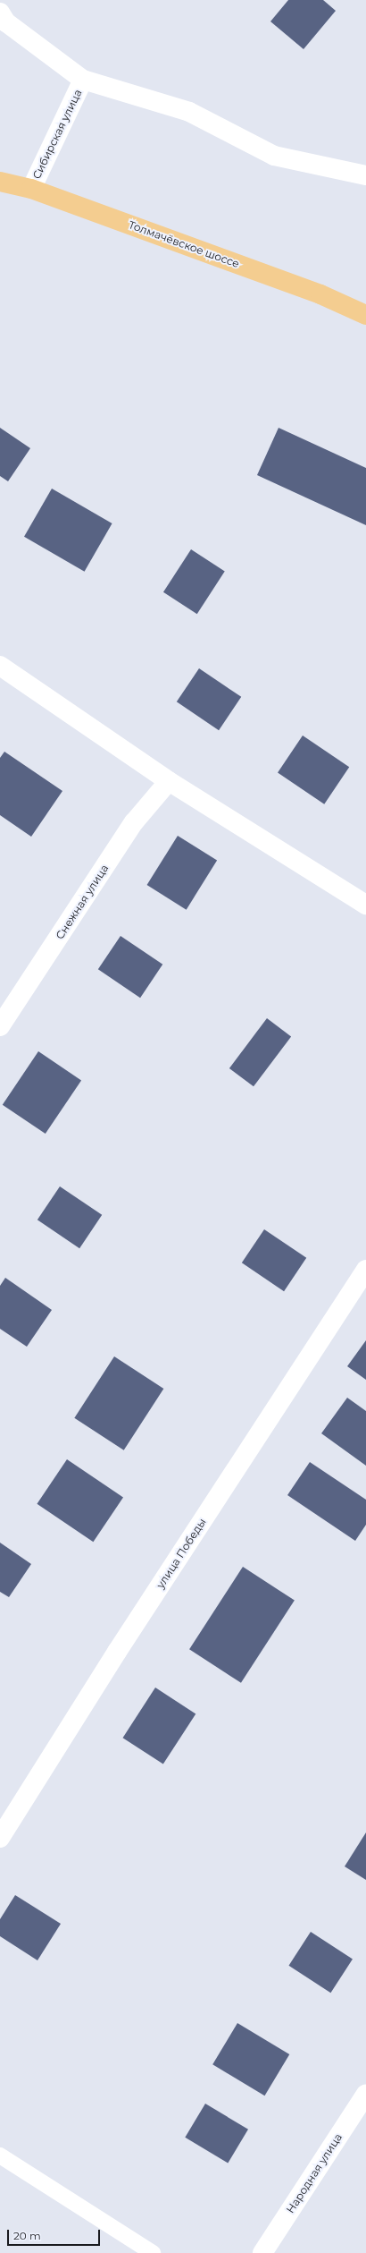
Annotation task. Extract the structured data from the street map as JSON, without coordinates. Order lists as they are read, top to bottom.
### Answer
{
  "streets": {
    "main road": ["Толмачёвское шоссе"],
    "street": [
      "Сибирская улица",
      "Снежная улица",
      "улица Победы",
      "Народная улица"
    ]
  },
  "crossings": [
    ["Сибирская улица", "Толмачёвское шоссе"]
  ],
  "scale_bar": "20 m"
}
